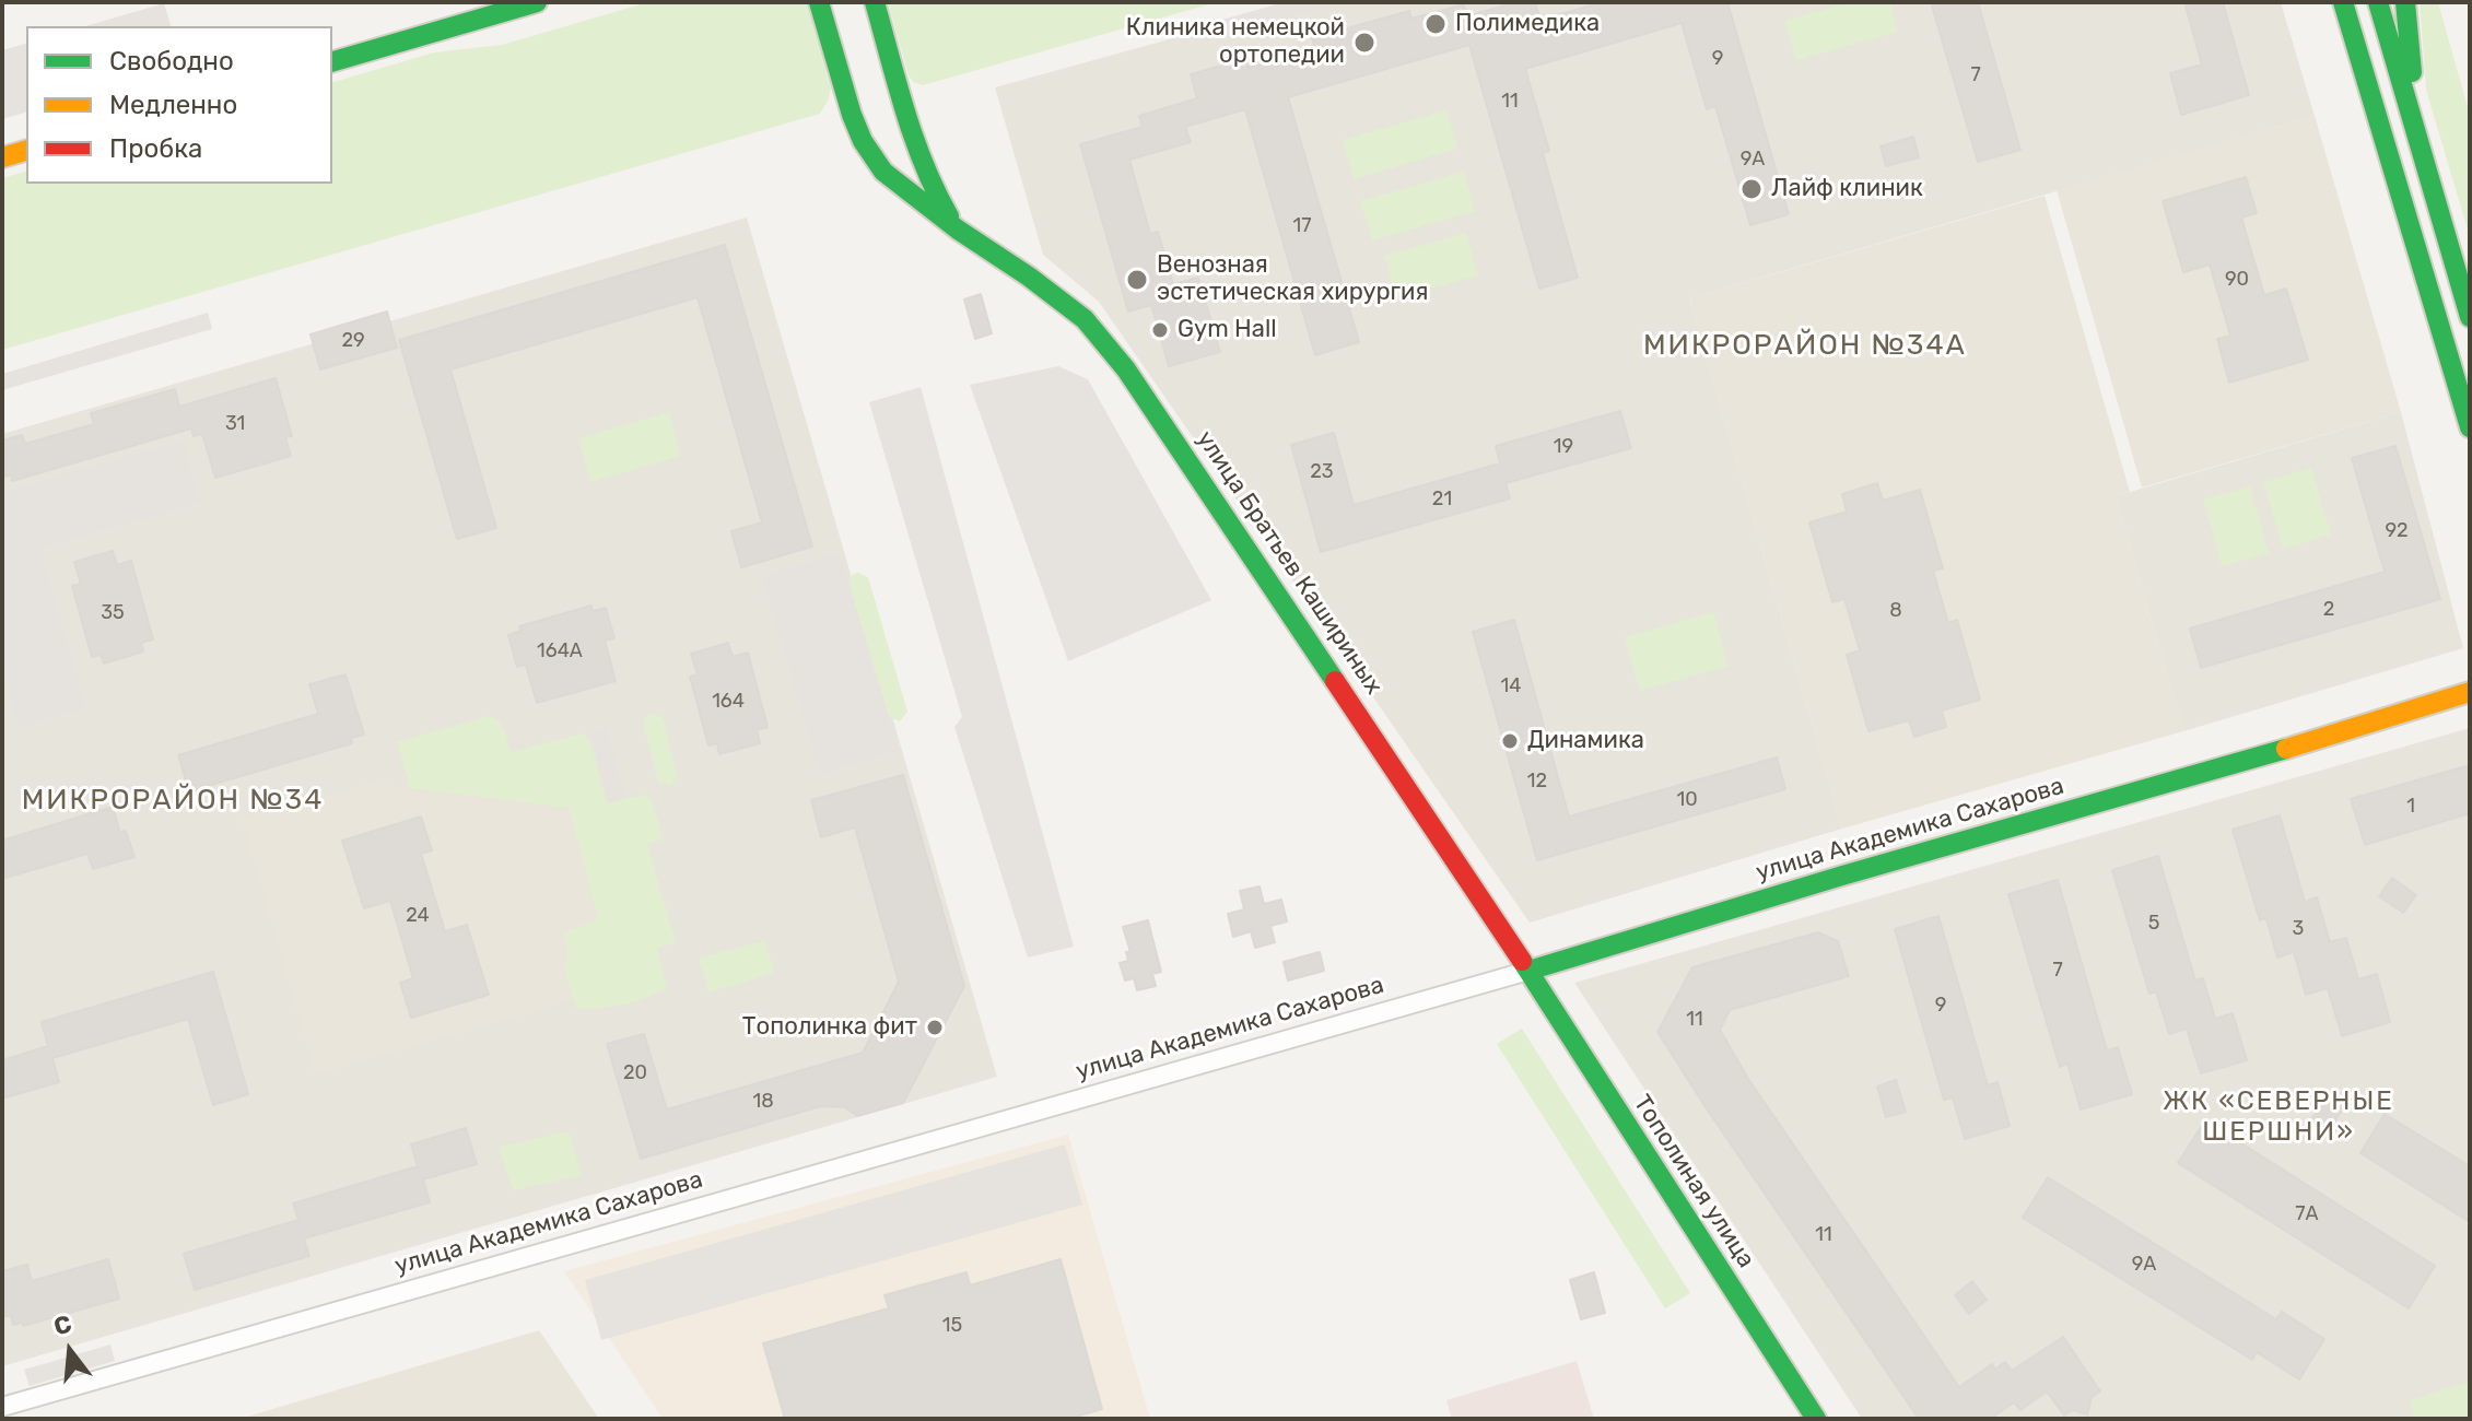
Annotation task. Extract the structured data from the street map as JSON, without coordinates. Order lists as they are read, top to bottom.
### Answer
{
  "streets": {
    "main road": ["улица Братьев Кашириных", "улица Академика Сахарова", "Тополиная улица"]
  },
  "crossings": [
    ["улица Братьев Кашириных", "улица Академика Сахарова"],
    ["улица Братьев Кашириных", "Тополиная улица"],
    ["улица Академика Сахарова", "Тополиная улица"]
  ],
  "districts": ["МИКРОРАЙОН №34А", "МИКРОРАЙОН №34", "ЖК «СЕВЕРНЫЕ ШЕРШНИ»"],
  "places": [
    "Полимедика",
    "Клиника немецкой ортопедии",
    "Лайф клиник",
    "Венозная эстетическая хирургия",
    "Gym Hall",
    "Динамика",
    "Тополинка фит"
  ],
  "house_numbers": [
    "9",
    "7",
    "11",
    "9А",
    "17",
    "90",
    "29",
    "31",
    "19",
    "23",
    "21",
    "92",
    "2",
    "8",
    "35",
    "164А",
    "14",
    "164",
    "12",
    "10",
    "1",
    "24",
    "5",
    "3",
    "7",
    "9",
    "11",
    "20",
    "18",
    "7А",
    "11",
    "9А",
    "15"
  ],
  "legend": ["Свободно", "Медленно", "Пробка"],
  "north": "top"
}
